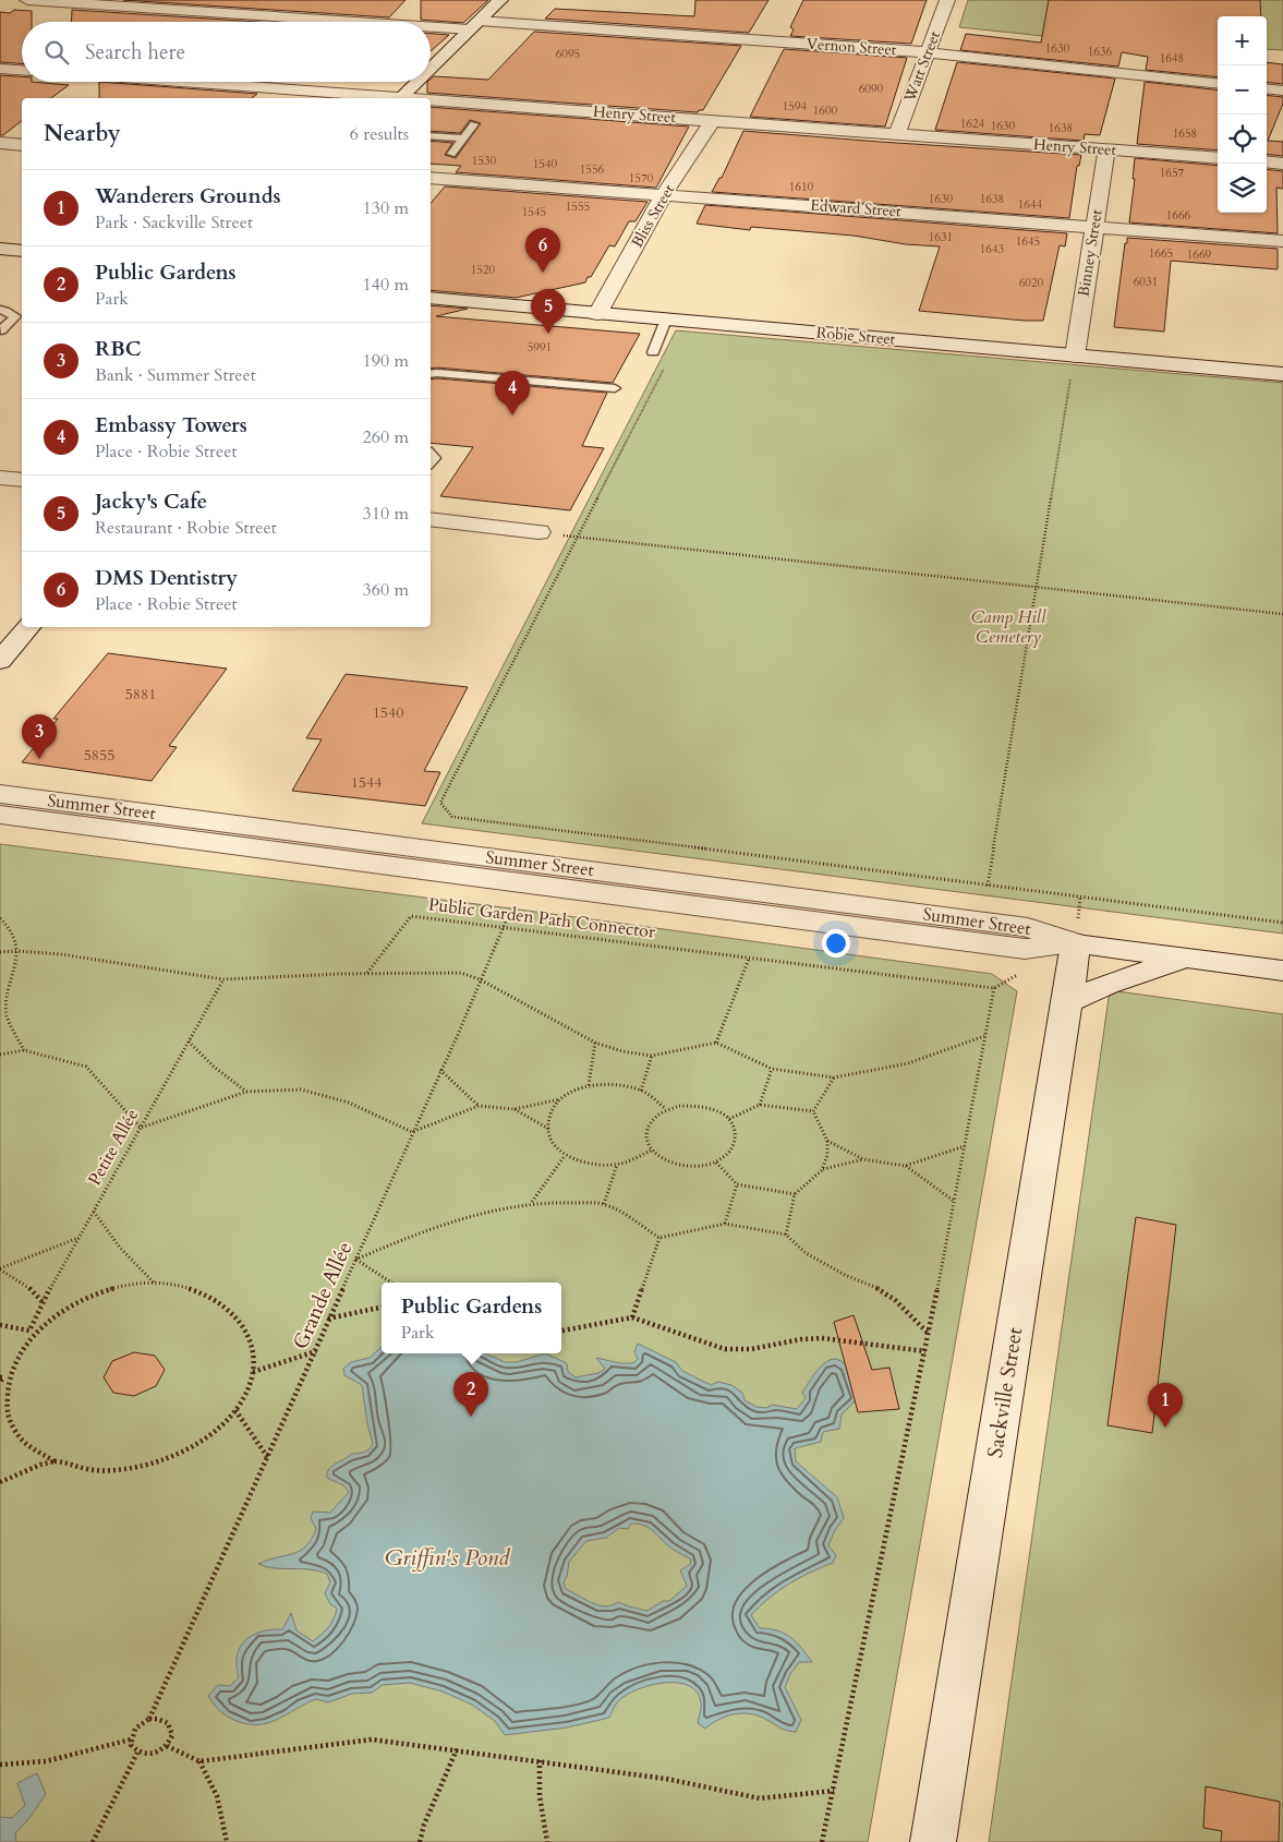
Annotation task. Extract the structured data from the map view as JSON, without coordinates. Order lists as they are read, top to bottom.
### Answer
{
  "streets": {
    "street": [
      "Vernon Street",
      "Watt Street",
      "Henry Street",
      "Edward Street",
      "Bliss Street",
      "Binney Street",
      "Robie Street",
      "Summer Street",
      "Sackville Street"
    ],
    "path": ["Public Garden Path Connector", "Petite Allée", "Grande Allée"]
  },
  "crossings": [
    ["Vernon Street", "Watt Street"],
    ["Watt Street", "Henry Street"],
    ["Henry Street", "Bliss Street"],
    ["Henry Street", "Binney Street"],
    ["Edward Street", "Bliss Street"],
    ["Edward Street", "Binney Street"],
    ["Bliss Street", "Robie Street"],
    ["Binney Street", "Robie Street"],
    ["Summer Street", "Grande Allée"],
    ["Summer Street", "Sackville Street"],
    ["Public Garden Path Connector", "Grande Allée"]
  ],
  "water": ["Griffin's Pond"],
  "parks": ["Camp Hill Cemetery"],
  "house_numbers": [
    "1630",
    "1636",
    "6095",
    "1648",
    "6090",
    "1594",
    "1600",
    "1624",
    "1630",
    "1638",
    "1658",
    "1530",
    "1540",
    "1556",
    "1657",
    "1570",
    "1610",
    "1630",
    "1638",
    "1644",
    "1555",
    "1545",
    "1666",
    "1631",
    "1645",
    "1643",
    "1665",
    "1669",
    "1520",
    "6031",
    "6020",
    "5991",
    "5881",
    "1540",
    "5855",
    "1544"
  ],
  "page": {
    "map_buttons": ["+", "−"],
    "search": "Search here",
    "heading": ["Nearby", "6 results"],
    "list": [
      {
        "mark": "1",
        "name": "Wanderers Grounds",
        "note": "Park · Sackville Street",
        "value": "130 m"
      },
      {
        "mark": "2",
        "name": "Public Gardens",
        "note": "Park",
        "value": "140 m"
      },
      {
        "mark": "3",
        "name": "RBC",
        "note": "Bank · Summer Street",
        "value": "190 m"
      },
      {
        "mark": "4",
        "name": "Embassy Towers",
        "note": "Place · Robie Street",
        "value": "260 m"
      },
      {
        "mark": "5",
        "name": "Jacky's Cafe",
        "note": "Restaurant · Robie Street",
        "value": "310 m"
      },
      {
        "mark": "6",
        "name": "DMS Dentistry",
        "note": "Place · Robie Street",
        "value": "360 m"
      }
    ],
    "pins": [
      "6",
      "5",
      "4",
      "3",
      "2",
      "1"
    ],
    "popup": ["Public Gardens", "Park"]
  }
}
